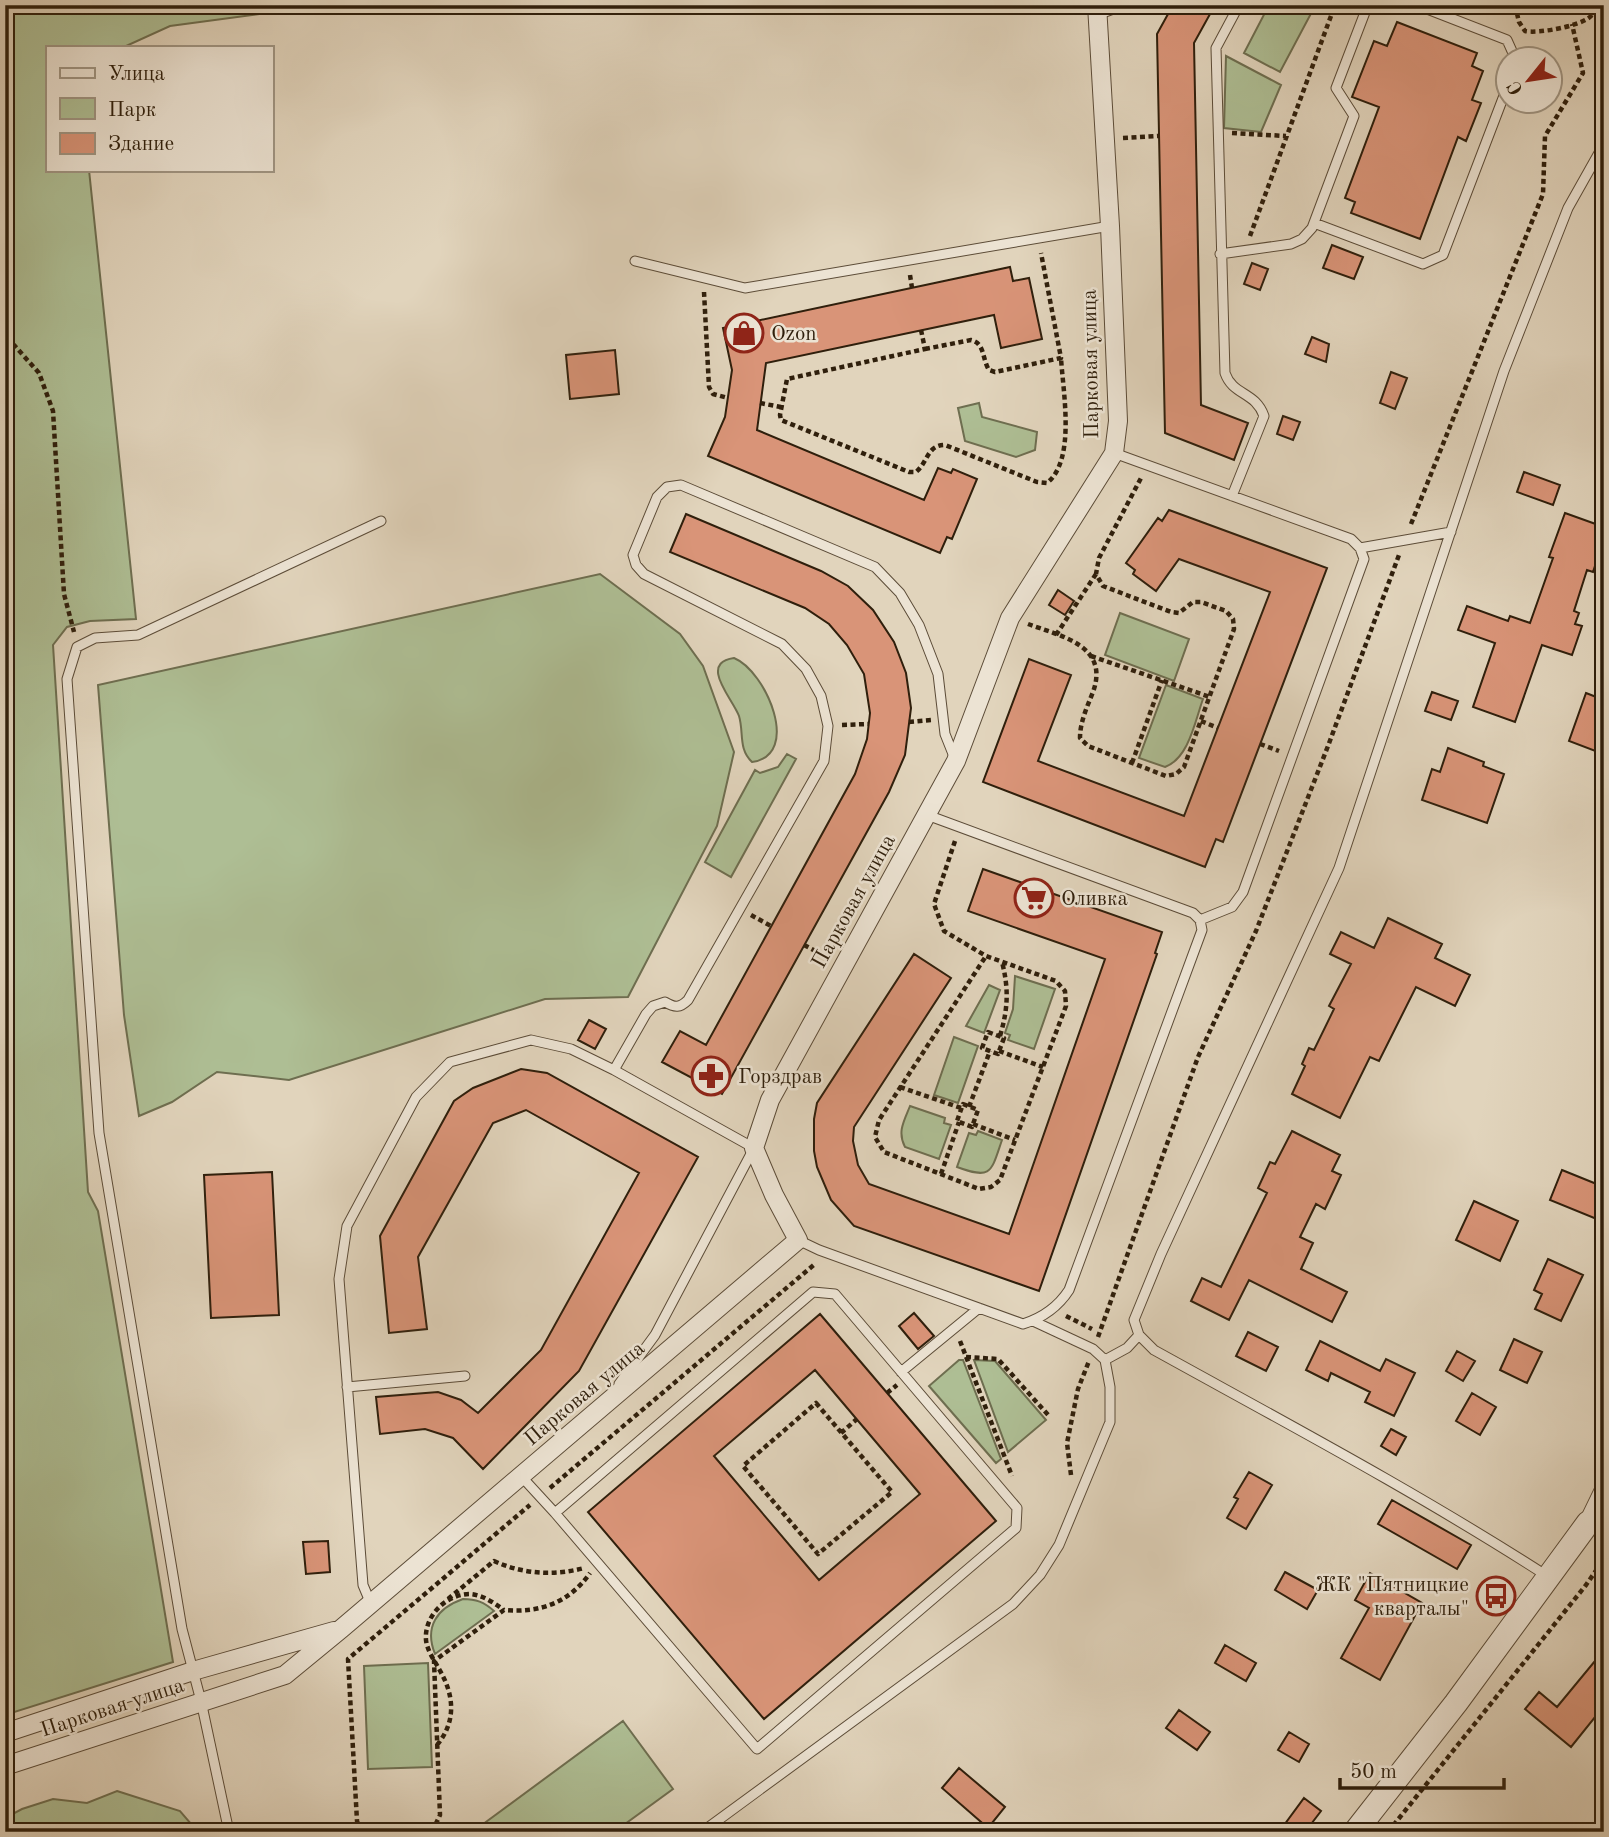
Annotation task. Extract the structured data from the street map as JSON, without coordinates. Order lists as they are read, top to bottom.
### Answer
{
  "streets": {
    "street": ["Парковая улица"]
  },
  "places": {
    "shop": ["Ozon"],
    "supermarket": ["Оливка"],
    "pharmacy": ["Горздрав"],
    "bus stop": ["ЖК \"Пятницкие кварталы\""]
  },
  "legend": ["Улица", "Парк", "Здание"],
  "scale_bar": "50 m",
  "north": "bottom left"
}
